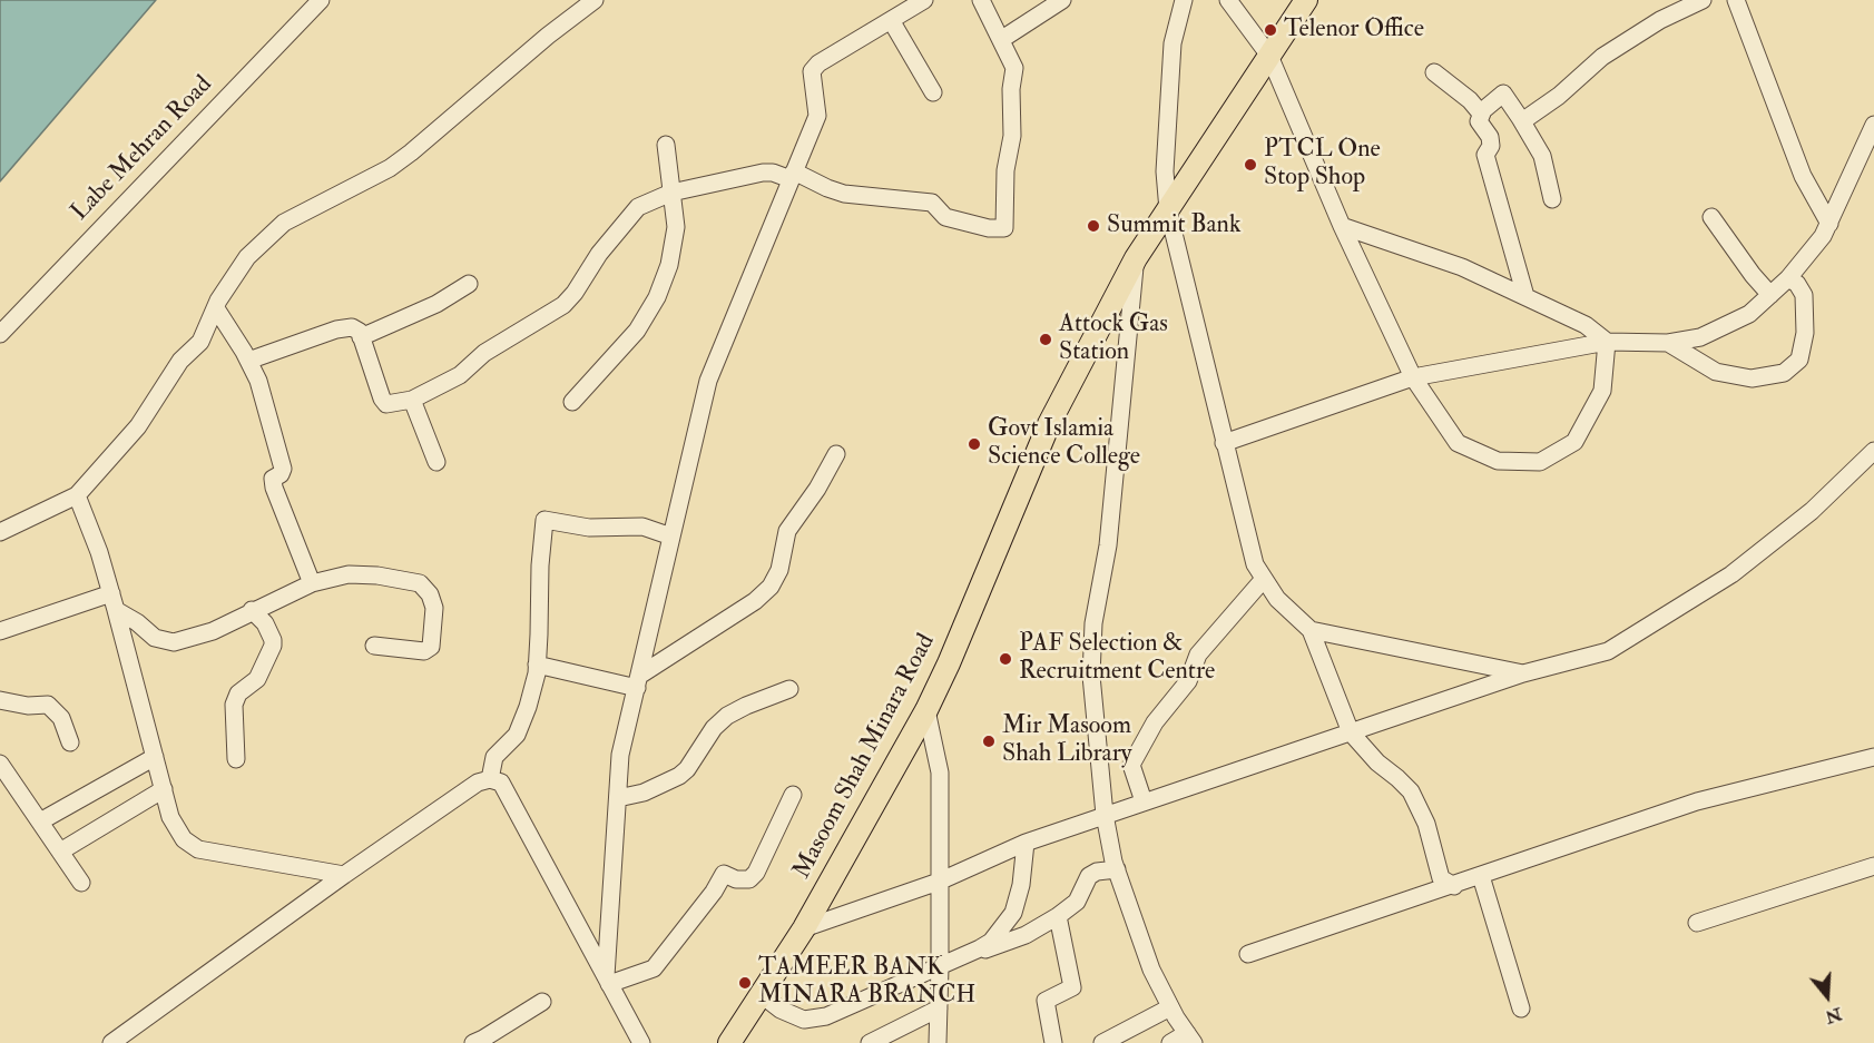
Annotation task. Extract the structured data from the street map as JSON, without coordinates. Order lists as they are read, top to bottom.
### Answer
{
  "streets": {
    "main road": ["Masoom Shah Minara Road"],
    "street": ["Labe Mehran Road"]
  },
  "places": [
    "Telenor Office",
    "PTCL One Stop Shop",
    "Summit Bank",
    "Attock Gas Station",
    "Govt Islamia Science College",
    "PAF Selection & Recruitment Centre",
    "Mir Masoom Shah Library",
    "TAMEER BANK MINARA BRANCH"
  ],
  "north": "bottom"
}
